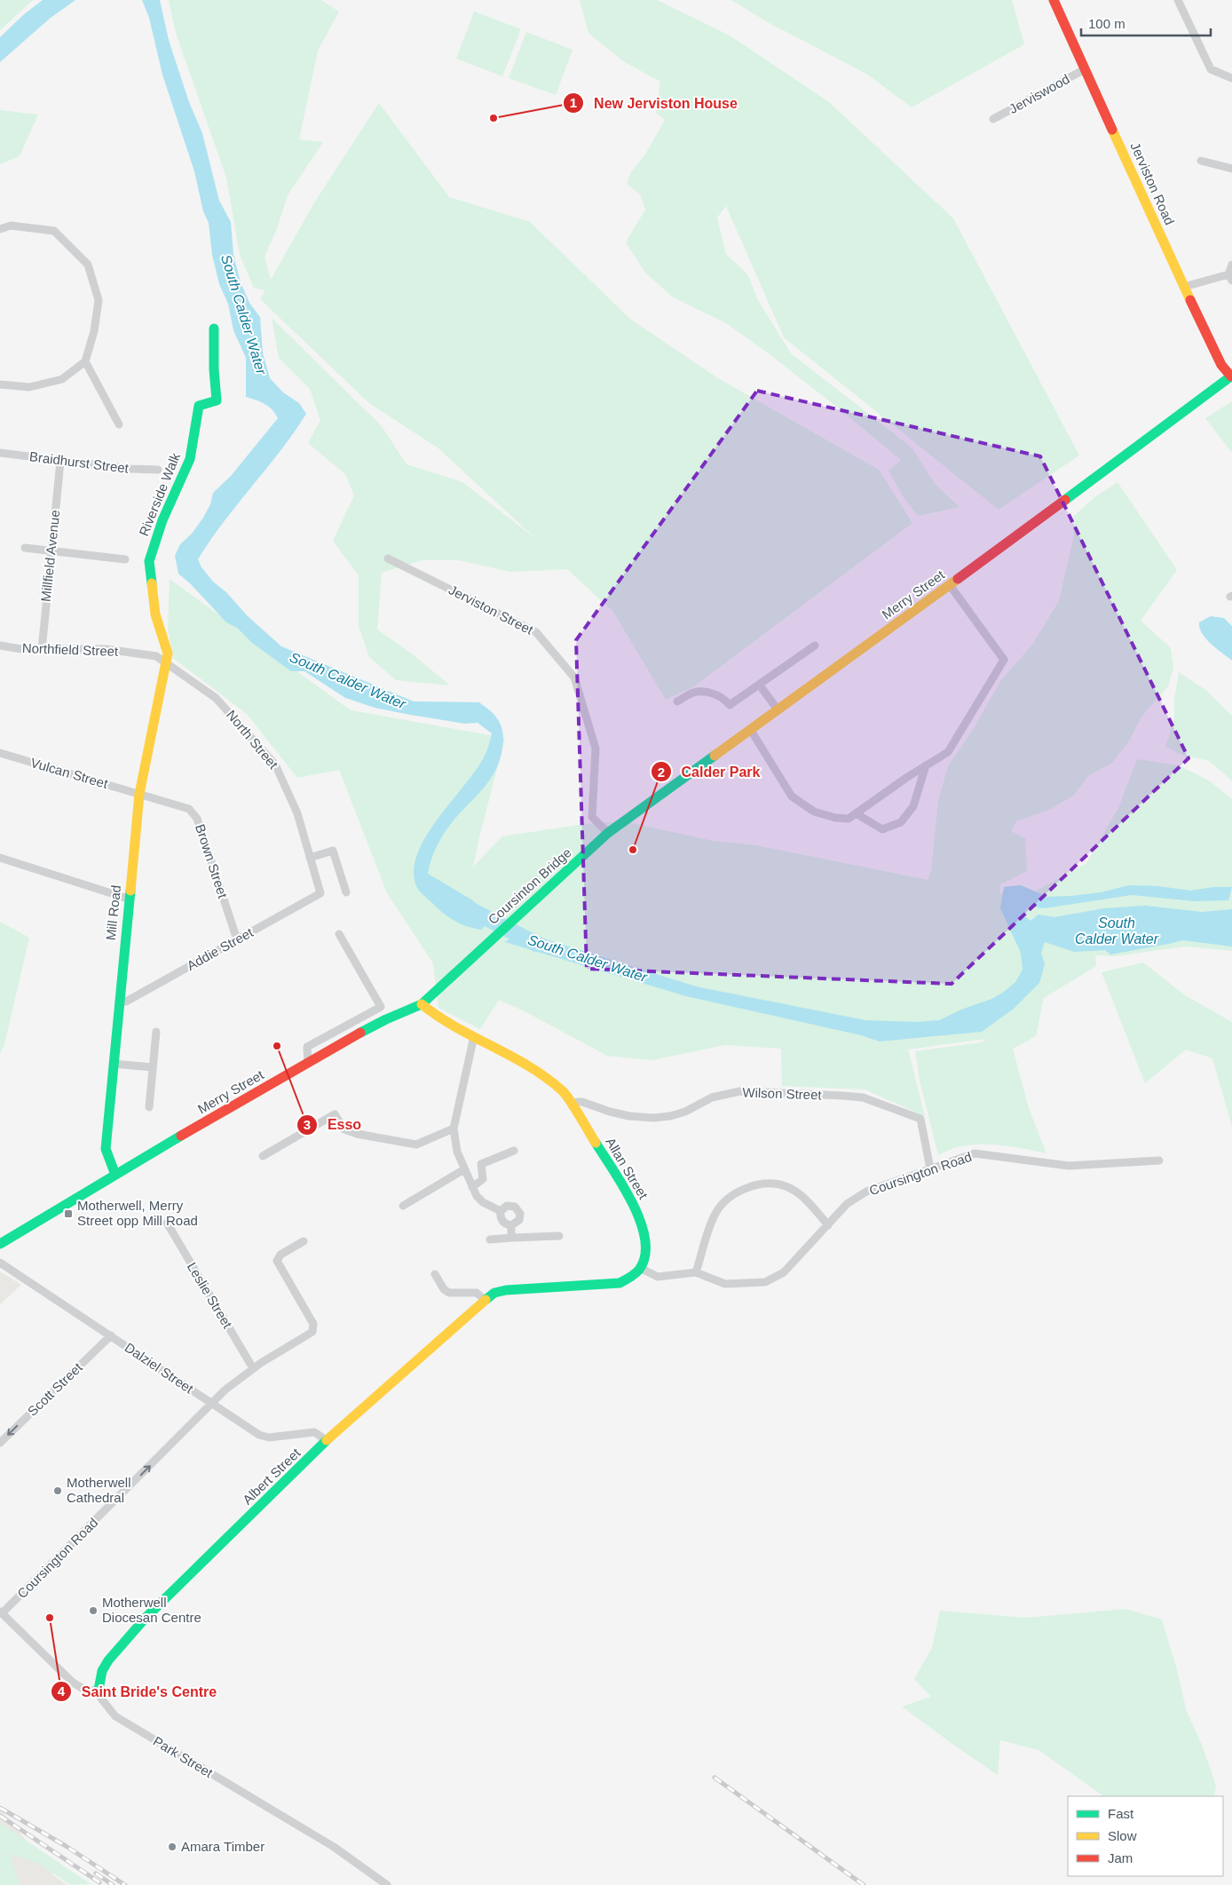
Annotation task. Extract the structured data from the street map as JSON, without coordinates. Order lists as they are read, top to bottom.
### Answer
{
  "streets": {
    "street": [
      "Jerviswood",
      "Jerviston Road",
      "Braidhurst Street",
      "Riverside Walk",
      "Millfield Avenue",
      "Merry Street",
      "Jerviston Street",
      "Northfield Street",
      "North Street",
      "Vulcan Street",
      "Brown Street",
      "Coursinton Bridge",
      "Mill Road",
      "Addie Street",
      "Wilson Street",
      "Allan Street",
      "Coursington Road",
      "Leslie Street",
      "Dalziel Street",
      "Scott Street",
      "Albert Street",
      "Park Street"
    ]
  },
  "crossings": [
    ["Jerviswood", "Jerviston Road"],
    ["Jerviston Road", "Merry Street"],
    ["Braidhurst Street", "Millfield Avenue"],
    ["Riverside Walk", "Northfield Street"],
    ["Riverside Walk", "North Street"],
    ["Riverside Walk", "Mill Road"],
    ["Millfield Avenue", "Northfield Street"],
    ["Merry Street", "Jerviston Street"],
    ["Merry Street", "Coursinton Bridge"],
    ["Merry Street", "Mill Road"],
    ["Merry Street", "Allan Street"],
    ["Jerviston Street", "Coursinton Bridge"],
    ["Northfield Street", "North Street"],
    ["Northfield Street", "Mill Road"],
    ["North Street", "Mill Road"],
    ["North Street", "Addie Street"],
    ["Vulcan Street", "Brown Street"],
    ["Vulcan Street", "Mill Road"],
    ["Brown Street", "Mill Road"],
    ["Brown Street", "Addie Street"],
    ["Mill Road", "Addie Street"],
    ["Wilson Street", "Allan Street"],
    ["Wilson Street", "Coursington Road"],
    ["Coursington Road", "Leslie Street"],
    ["Coursington Road", "Dalziel Street"],
    ["Dalziel Street", "Scott Street"],
    ["Dalziel Street", "Albert Street"],
    ["Albert Street", "Park Street"]
  ],
  "one_way": ["Scott Street"],
  "water": ["South Calder Water"],
  "places": {
    "other": [
      "New Jerviston House",
      "Calder Park",
      "Esso",
      "Motherwell Cathedral",
      "Motherwell Diocesan Centre",
      "Saint Bride's Centre",
      "Amara Timber"
    ],
    "transit": ["Motherwell, Merry Street opp Mill Road"]
  },
  "legend": ["Fast", "Slow", "Jam"],
  "scale_bar": "100 m"
}
